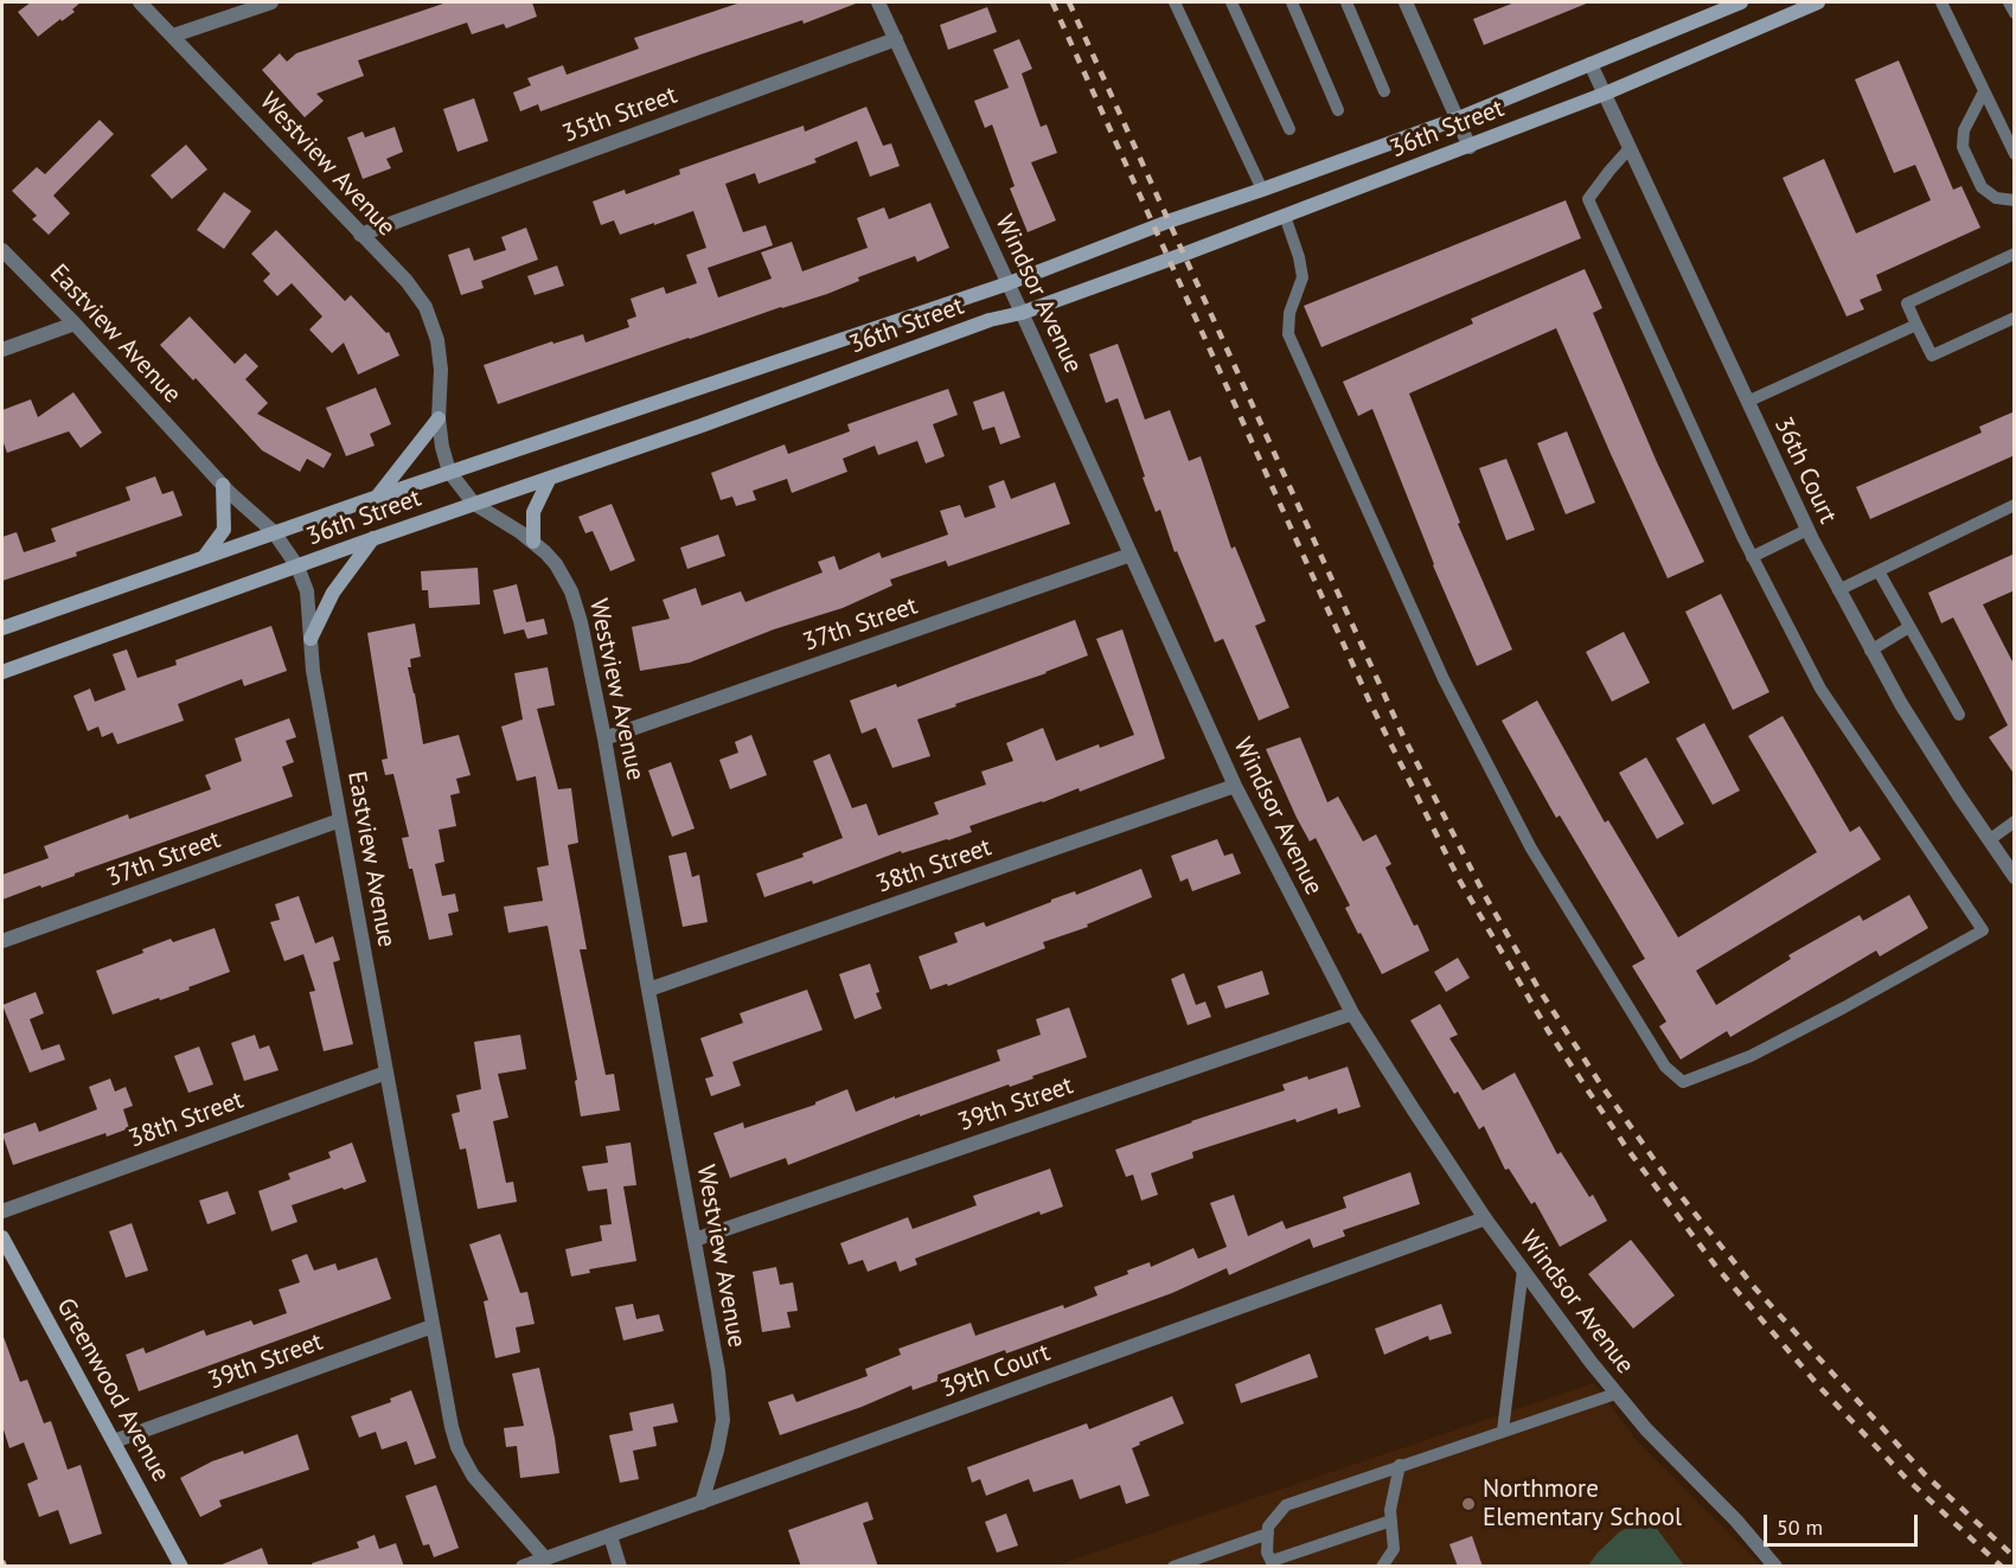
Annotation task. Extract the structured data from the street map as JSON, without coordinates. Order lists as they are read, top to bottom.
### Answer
{
  "streets": {
    "street": [
      "35th Street",
      "36th Street",
      "Westview Avenue",
      "Windsor Avenue",
      "Eastview Avenue",
      "36th Court",
      "37th Street",
      "38th Street",
      "39th Street",
      "39th Court",
      "Greenwood Avenue"
    ]
  },
  "crossings": [
    ["35th Street", "Westview Avenue"],
    ["35th Street", "Windsor Avenue"],
    ["36th Street", "Westview Avenue"],
    ["36th Street", "Windsor Avenue"],
    ["36th Street", "Eastview Avenue"],
    ["36th Street", "36th Court"],
    ["Westview Avenue", "37th Street"],
    ["Westview Avenue", "38th Street"],
    ["Westview Avenue", "39th Street"],
    ["Westview Avenue", "39th Court"],
    ["Windsor Avenue", "37th Street"],
    ["Windsor Avenue", "38th Street"],
    ["Windsor Avenue", "39th Street"],
    ["Windsor Avenue", "39th Court"],
    ["Eastview Avenue", "37th Street"],
    ["Eastview Avenue", "38th Street"],
    ["Eastview Avenue", "39th Street"],
    ["Eastview Avenue", "39th Court"],
    ["39th Street", "Greenwood Avenue"]
  ],
  "places": ["Northmore Elementary School"],
  "scale_bar": "50 m"
}
